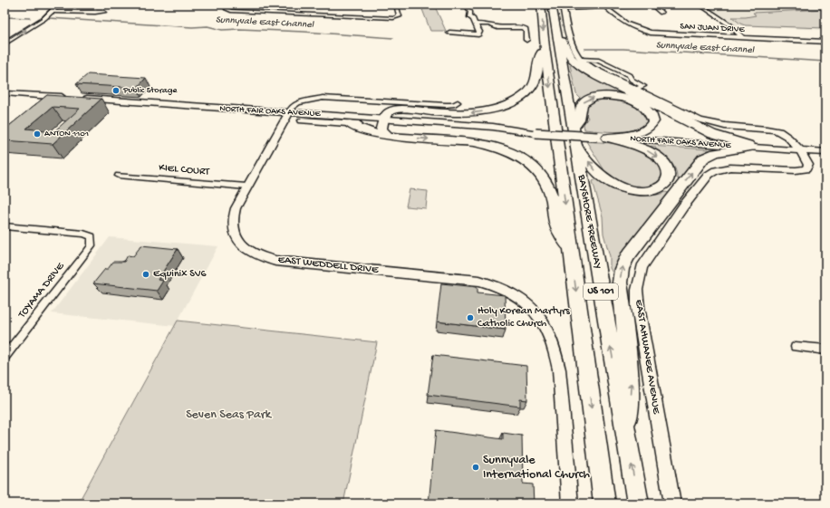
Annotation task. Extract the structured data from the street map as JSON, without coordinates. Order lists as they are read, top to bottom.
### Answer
{
  "streets": {
    "highway": ["BAYSHORE FREEWAY", "US 101"],
    "street": [
      "SAN JUAN DRIVE",
      "NORTH FAIR OAKS AVENUE",
      "KIEL COURT",
      "EAST WEDDELL DRIVE",
      "TOYAMA DRIVE",
      "EAST AHWANEE AVENUE"
    ]
  },
  "crossings": [
    ["NORTH FAIR OAKS AVENUE", "EAST WEDDELL DRIVE"],
    ["NORTH FAIR OAKS AVENUE", "EAST AHWANEE AVENUE"],
    ["KIEL COURT", "EAST WEDDELL DRIVE"]
  ],
  "water": ["Sunnyvale East Channel"],
  "parks": ["Seven Seas Park"],
  "places": [
    "Public Storage",
    "ANTON 1101",
    "Equinix SV6",
    "Holy Korean Martyrs Catholic Church",
    "Sunnyvale International Church"
  ]
}
